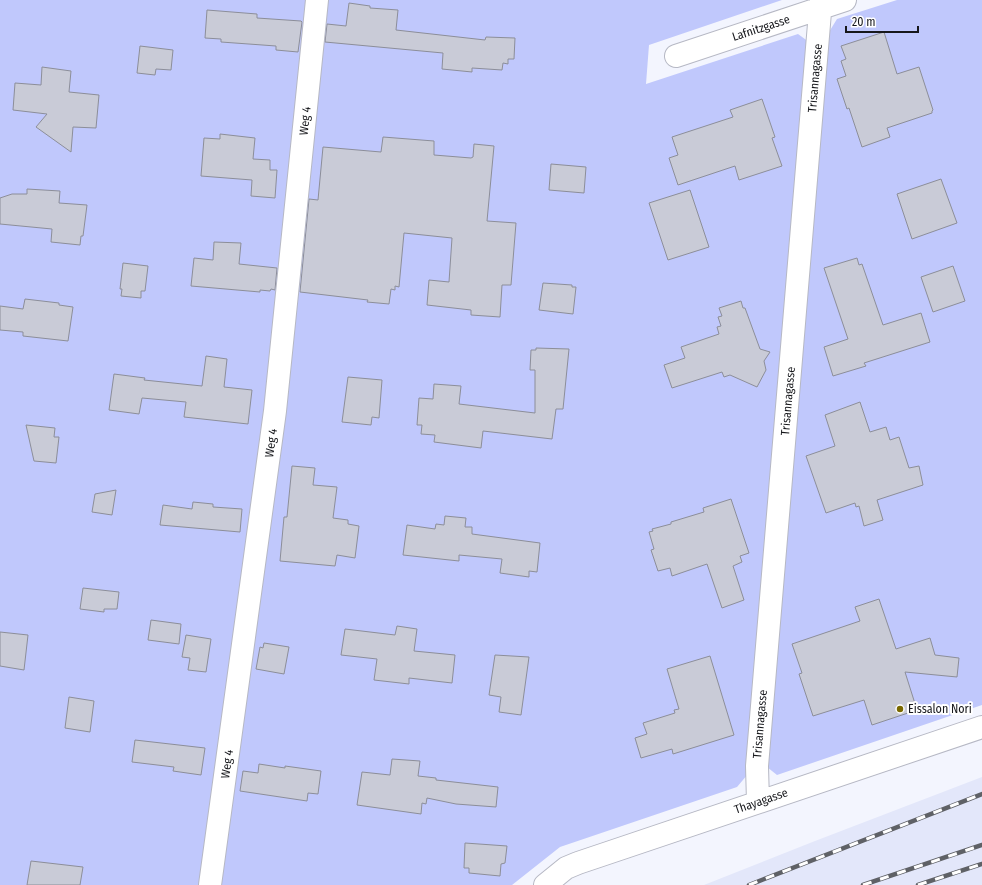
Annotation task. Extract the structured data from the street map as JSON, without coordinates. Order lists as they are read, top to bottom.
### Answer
{
  "streets": {
    "street": [
      "Lafnitzgasse",
      "Trisannagasse",
      "Weg 4",
      "Thayagasse"
    ]
  },
  "crossings": [
    ["Lafnitzgasse", "Trisannagasse"],
    ["Trisannagasse", "Thayagasse"]
  ],
  "places": ["Eissalon Nori"],
  "scale_bar": "20 m"
}
